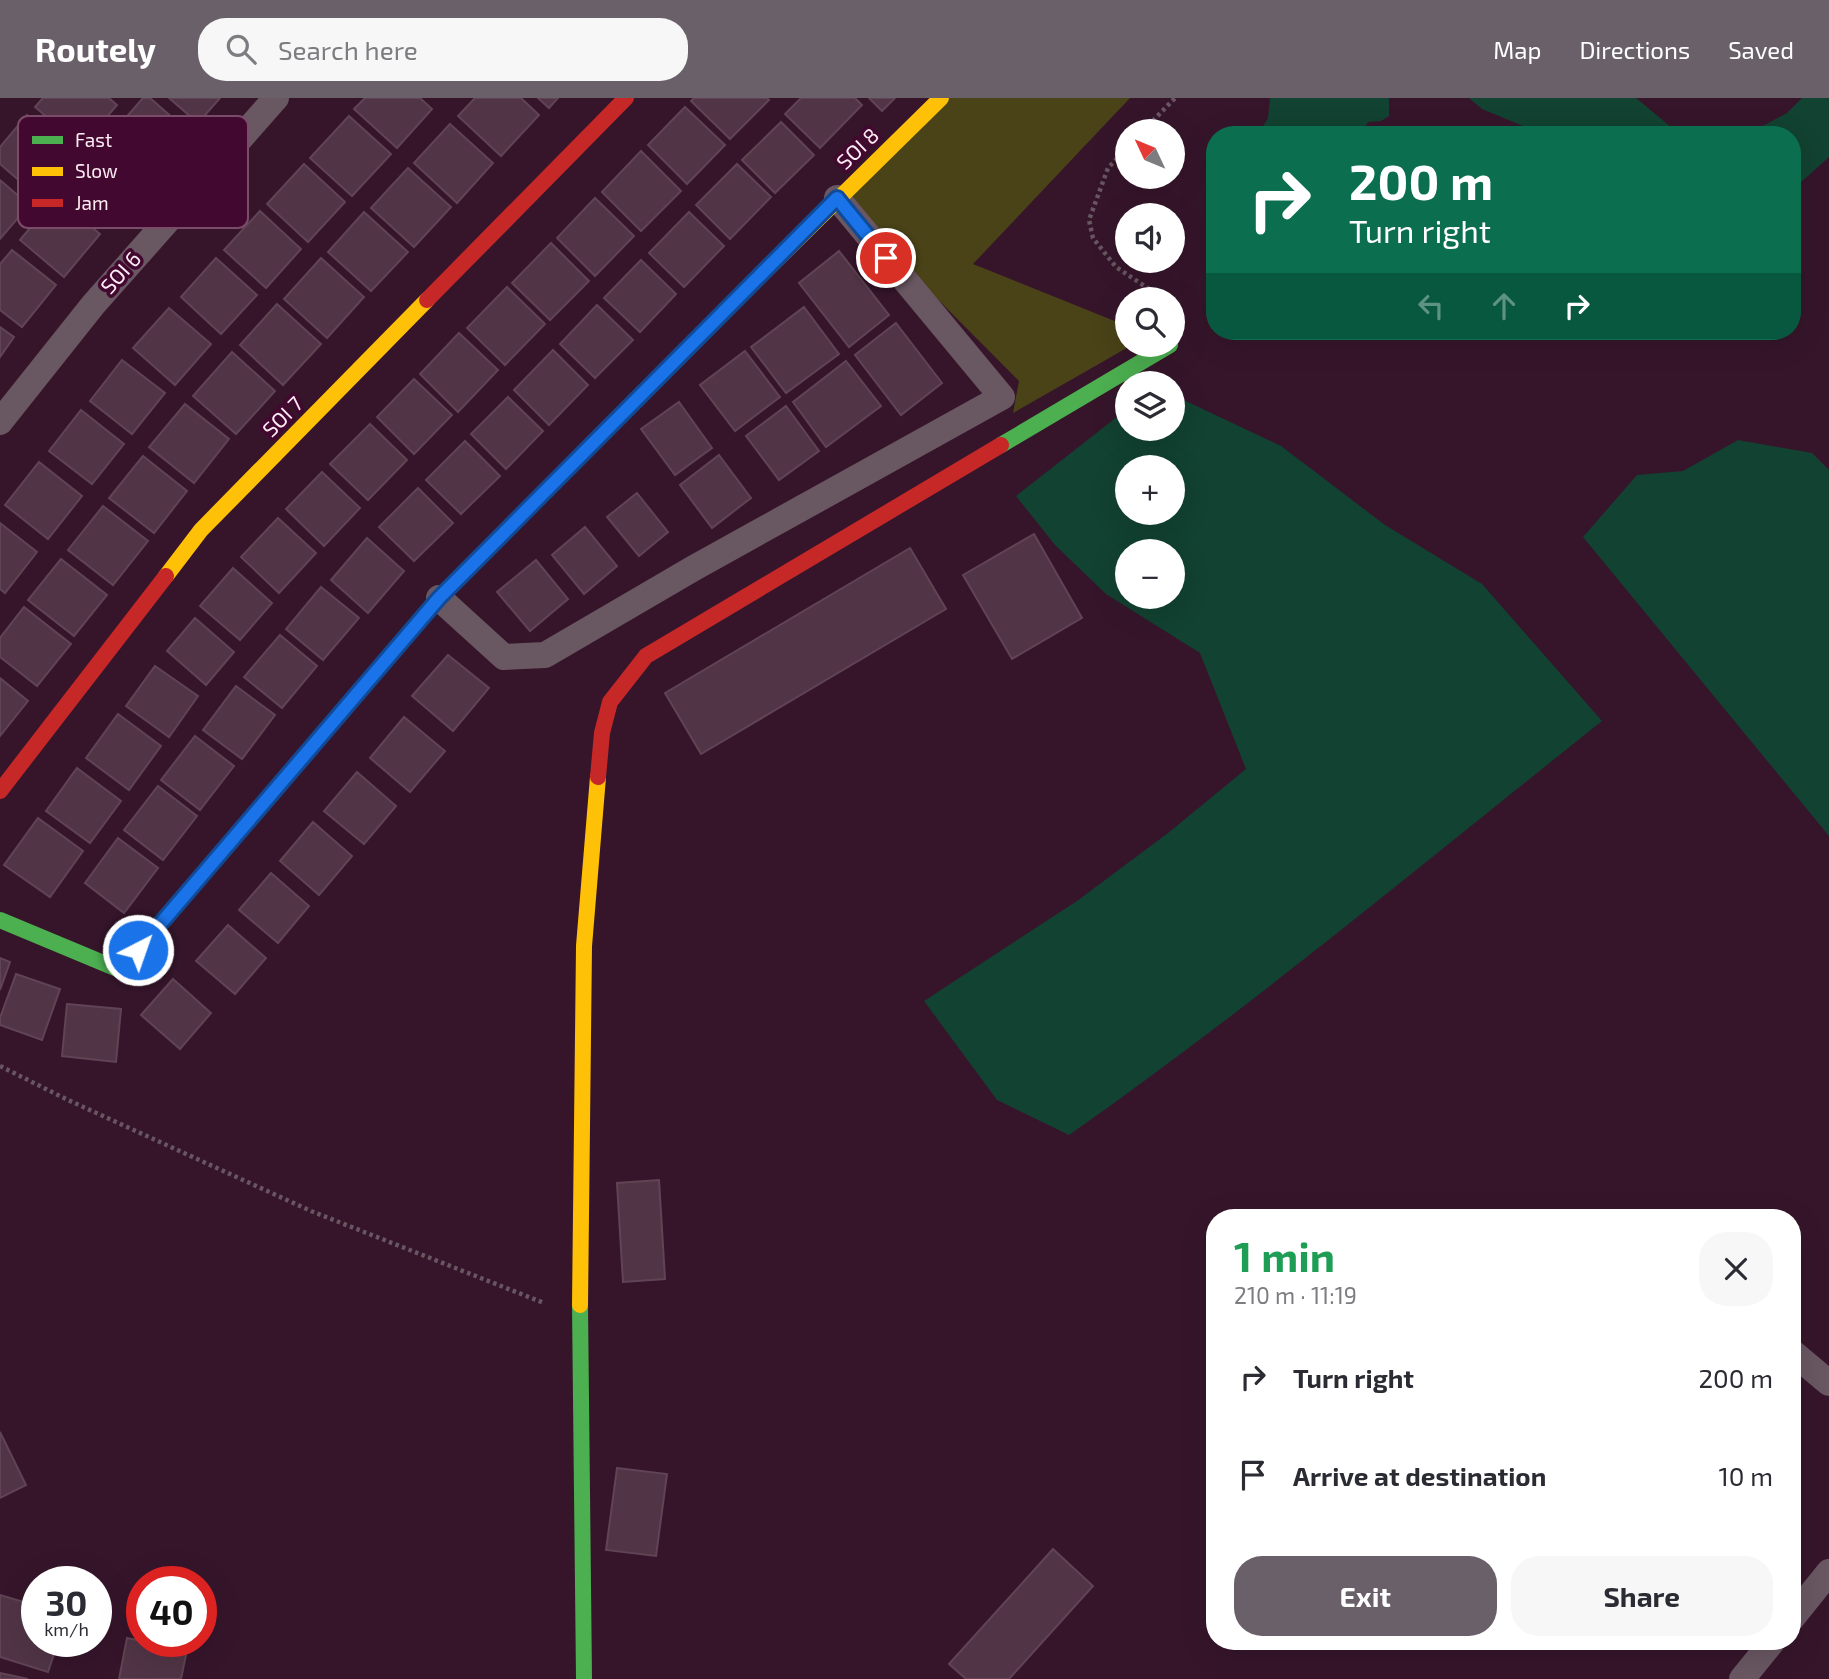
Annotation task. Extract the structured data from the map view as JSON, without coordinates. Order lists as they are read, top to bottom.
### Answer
{
  "streets": {
    "street": ["SOI 8", "SOI 6", "SOI 7"]
  },
  "legend": ["Fast", "Slow", "Jam"],
  "north": "top left",
  "page": {
    "header": "Routely",
    "search": "Search here",
    "nav": ["Map", "Directions", "Saved"],
    "map_buttons": ["+", "−"],
    "turn": ["200 m", "Turn right"],
    "heading": ["1 min", "210 m · 11:19"],
    "list": [
      {
        "name": "Turn right",
        "value": "200 m"
      },
      {
        "name": "Arrive at destination",
        "value": "10 m"
      }
    ],
    "buttons": ["Exit", "Share"],
    "speed": "30 km/h",
    "limit": "40"
  }
}
